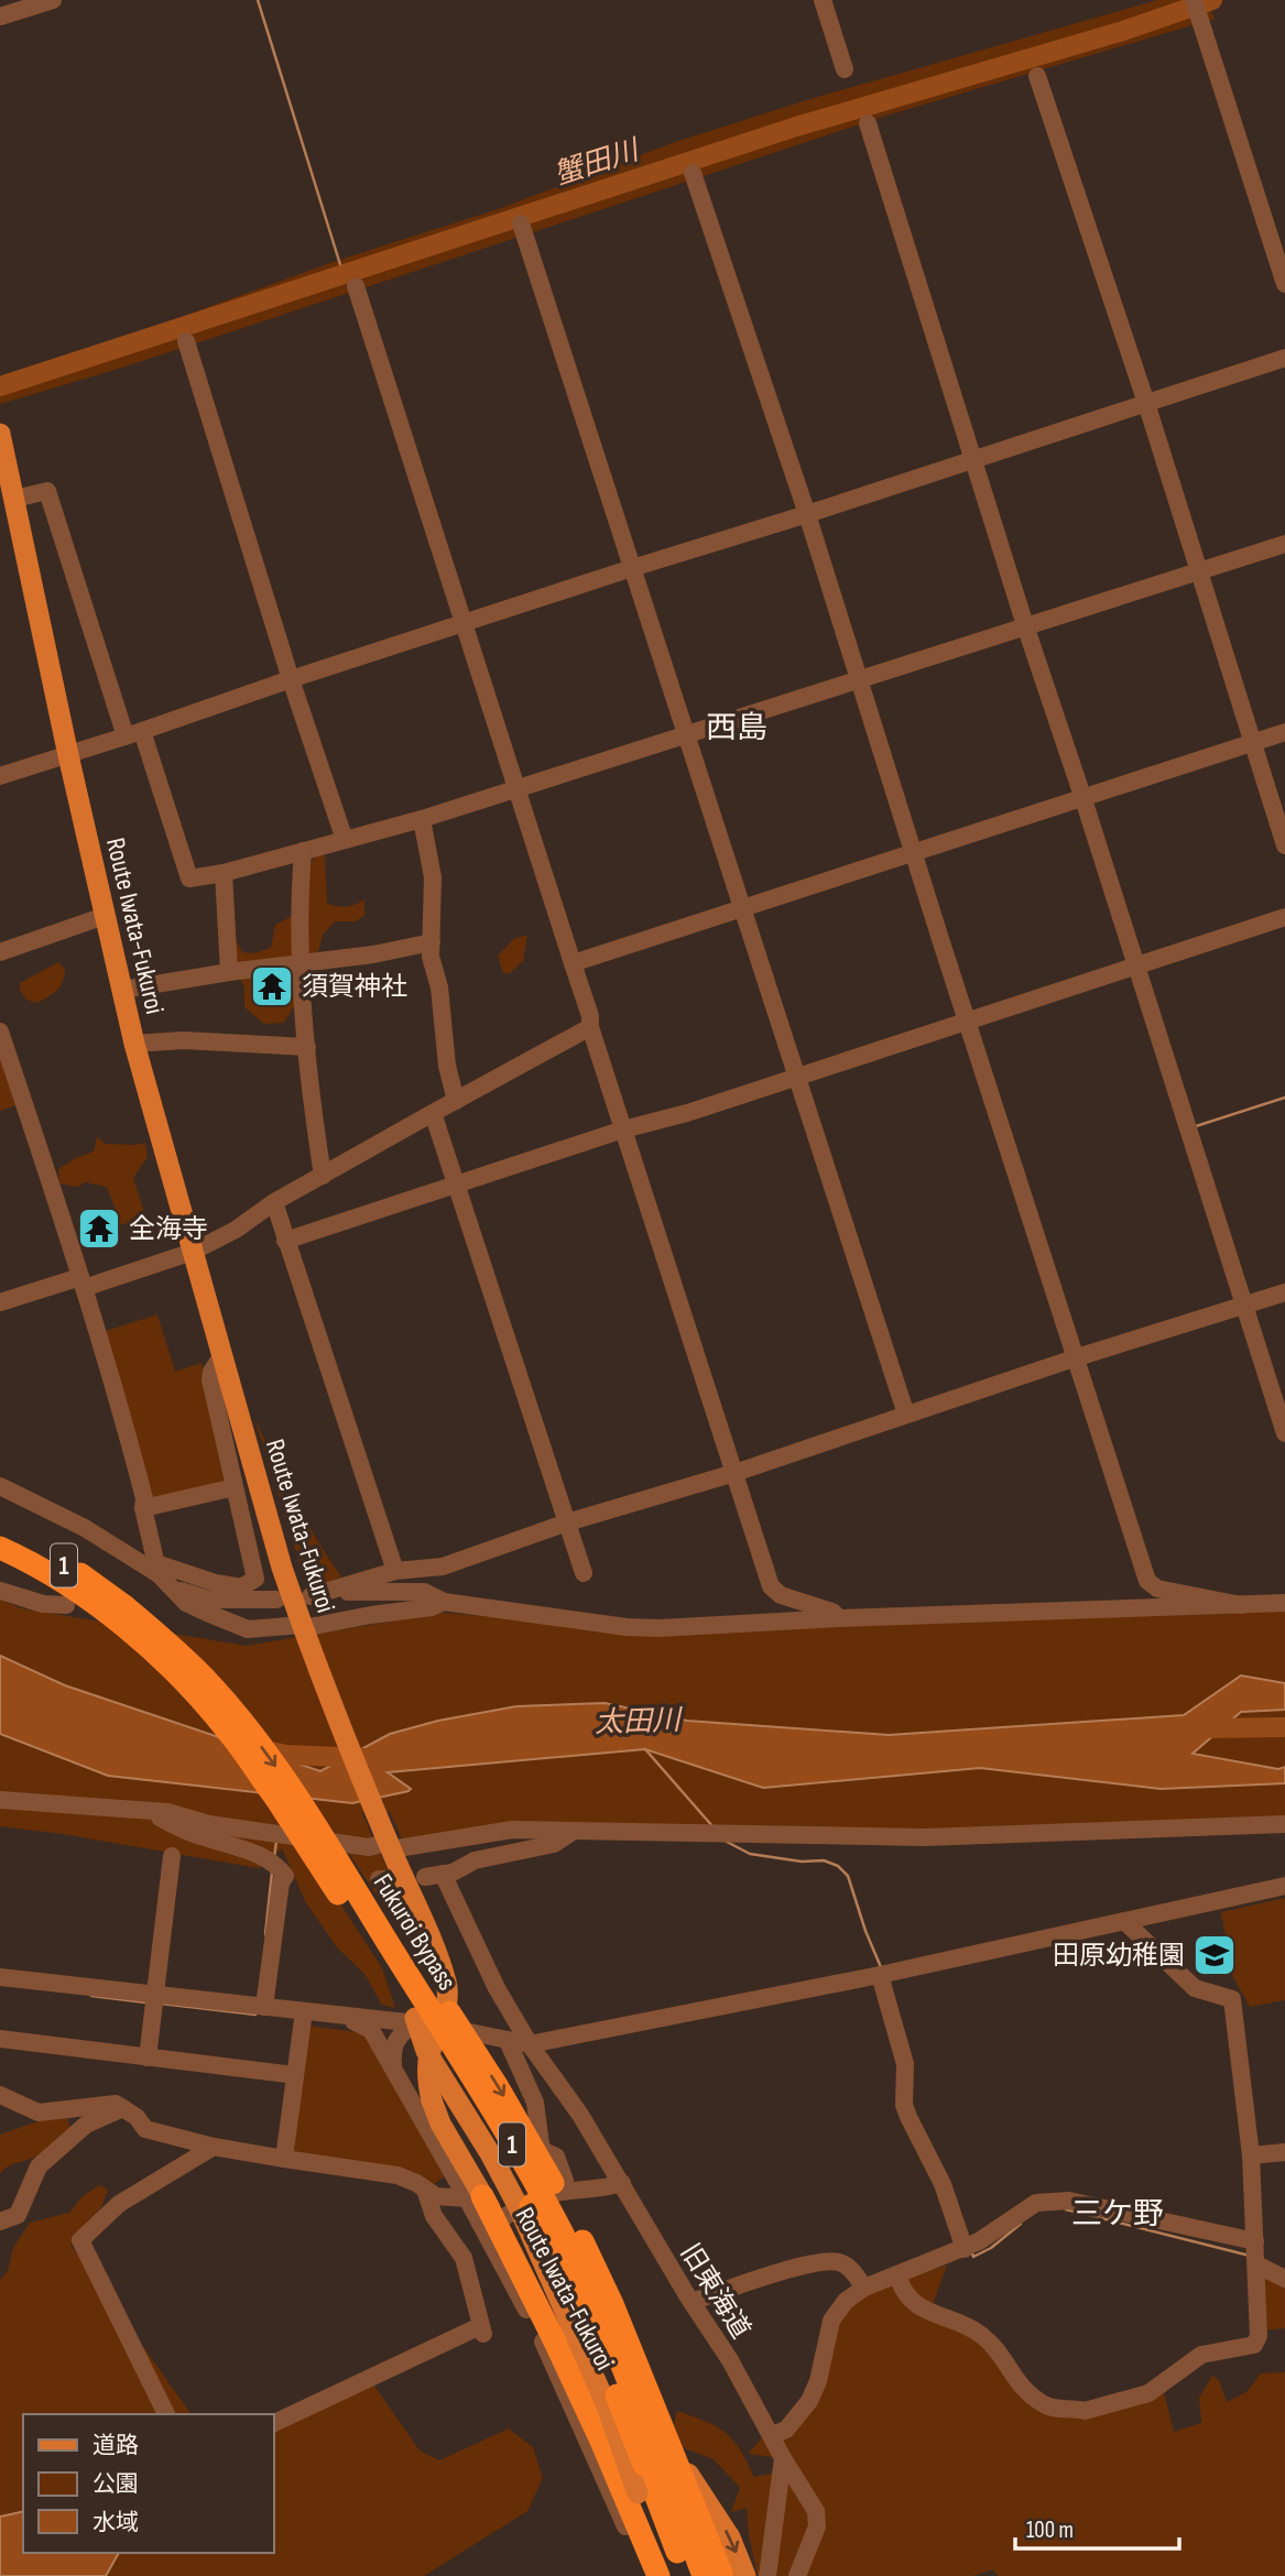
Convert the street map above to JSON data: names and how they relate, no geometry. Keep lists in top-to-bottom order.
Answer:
{
  "streets": {
    "highway": ["1", "Fukuroi Bypass"],
    "main road": ["Route Iwata-Fukuroi"],
    "street": ["旧東海道"]
  },
  "crossings": [
    ["Route Iwata-Fukuroi", "1"],
    ["1", "Fukuroi Bypass"]
  ],
  "districts": ["西島", "三ケ野"],
  "water": ["蟹田川", "太田川"],
  "places": {
    "temple": ["須賀神社", "全海寺"],
    "school or university": ["田原幼稚園"]
  },
  "legend": ["道路", "公園", "水域"],
  "scale_bar": "100 m"
}
